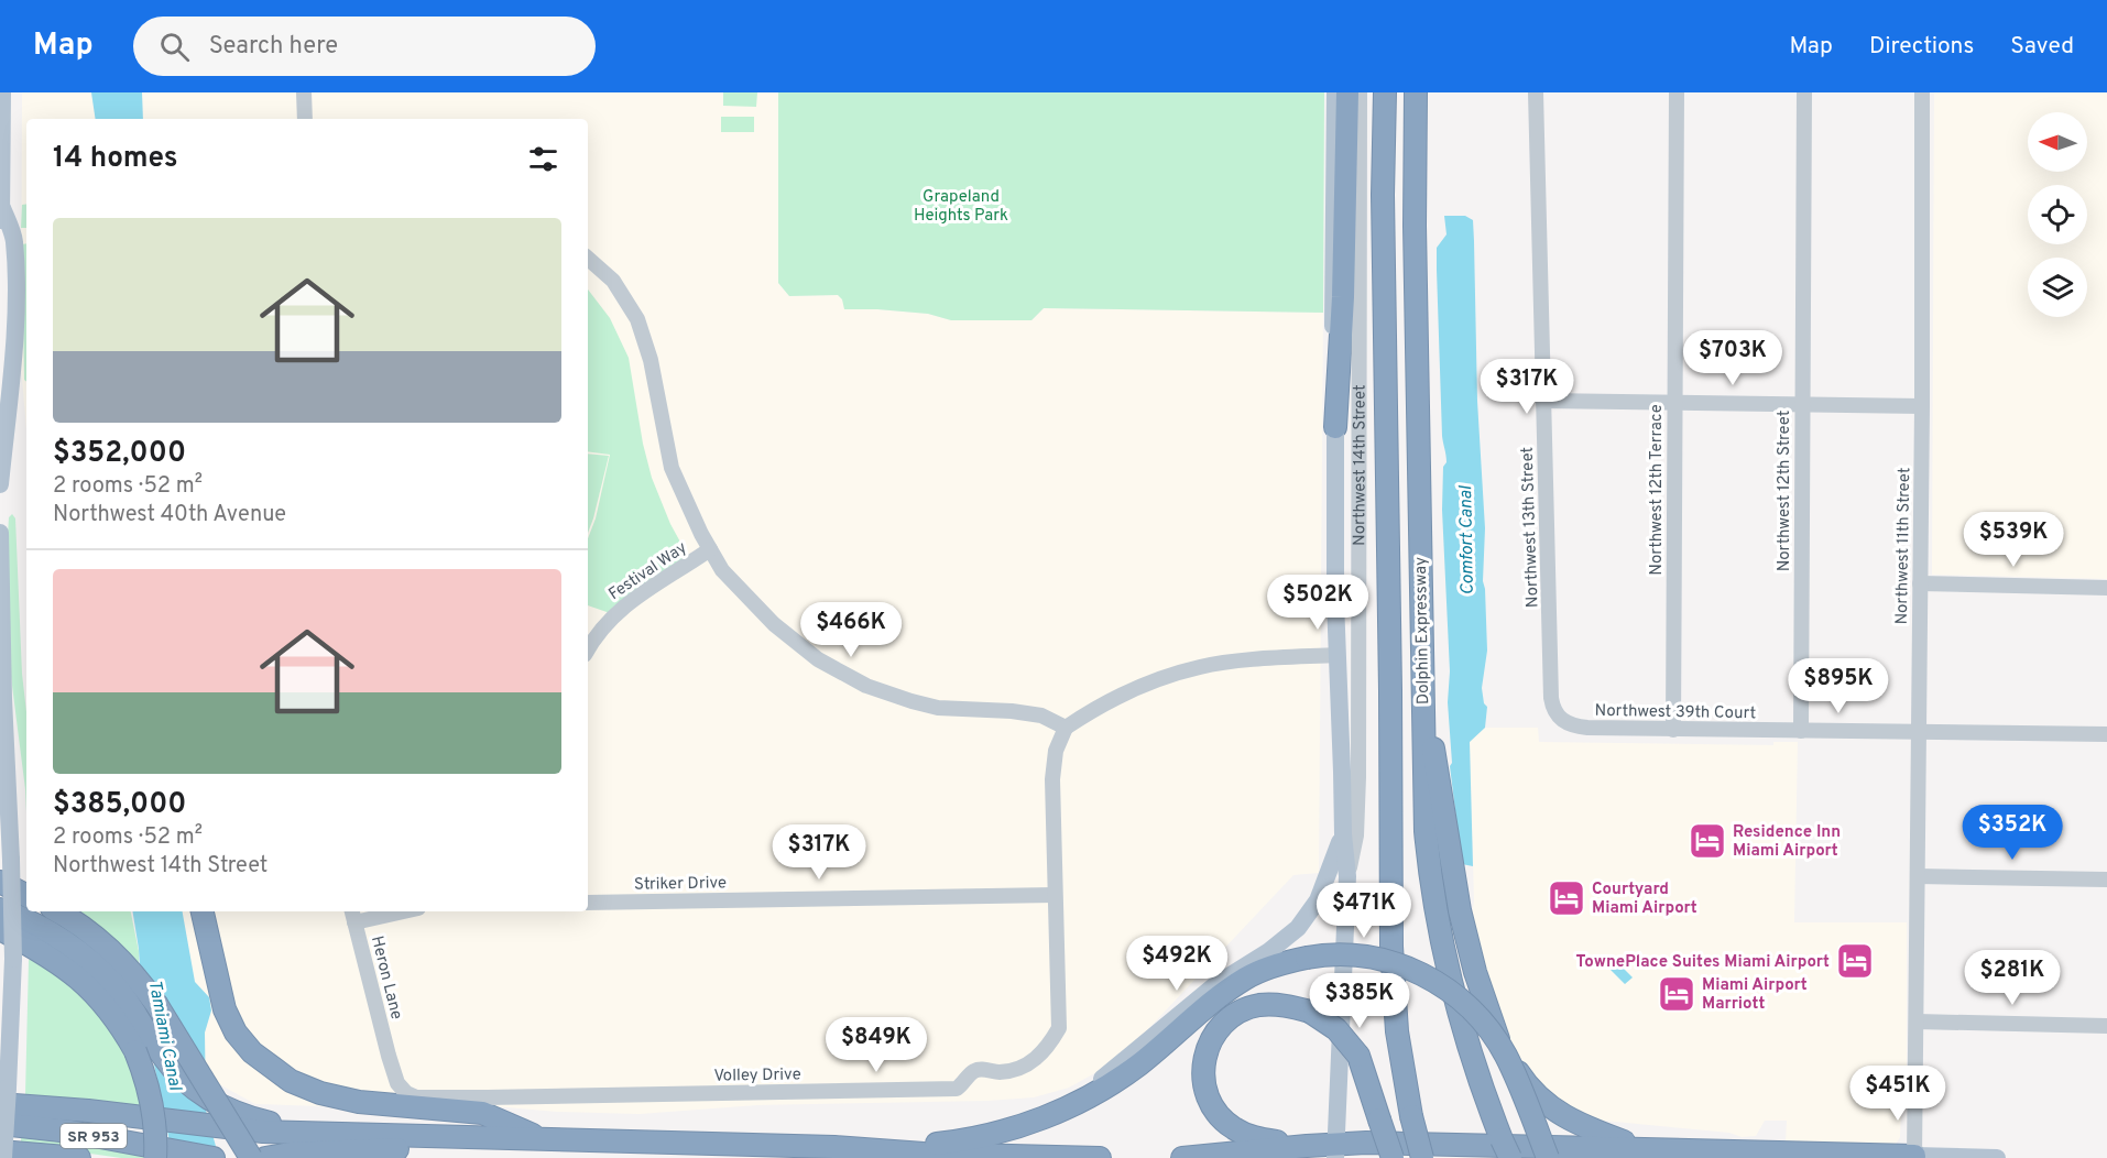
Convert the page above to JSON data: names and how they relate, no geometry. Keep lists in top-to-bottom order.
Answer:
{
  "streets": {
    "highway": ["Dolphin Expressway", "SR 953"],
    "main road": ["Northwest 14th Street"],
    "street": [
      "Northwest 12th Terrace",
      "Northwest 12th Street",
      "Northwest 13th Street",
      "Northwest 11th Street",
      "Festival Way",
      "Northwest 39th Court",
      "Striker Drive",
      "Heron Lane",
      "Volley Drive"
    ]
  },
  "crossings": [
    ["Northwest 12th Terrace", "Northwest 39th Court"],
    ["Northwest 12th Street", "Northwest 39th Court"],
    ["Northwest 13th Street", "Northwest 39th Court"],
    ["Northwest 11th Street", "Northwest 39th Court"],
    ["Striker Drive", "Volley Drive"],
    ["Heron Lane", "Volley Drive"]
  ],
  "water": ["Comfort Canal", "Tamiami Canal"],
  "parks": ["Grapeland Heights Park"],
  "places": {
    "hotel": [
      "Residence Inn Miami Airport",
      "Courtyard Miami Airport",
      "TownePlace Suites Miami Airport",
      "Miami Airport Marriott"
    ]
  },
  "north": "left",
  "page": {
    "header": "Map",
    "search": "Search here",
    "nav": ["Map", "Directions", "Saved"],
    "heading": "14 homes",
    "list": [
      {
        "name": "$352,000",
        "note": "2 rooms · 52 m² · Northwest 40th Avenue"
      },
      {
        "name": "$385,000",
        "note": "2 rooms · 52 m² · Northwest 14th Street"
      }
    ],
    "price": [
      "$703K",
      "$317K",
      "$539K",
      "$502K",
      "$466K",
      "$895K",
      "$352K",
      "$317K",
      "$471K",
      "$492K",
      "$281K",
      "$385K",
      "$849K",
      "$451K"
    ]
  }
}
